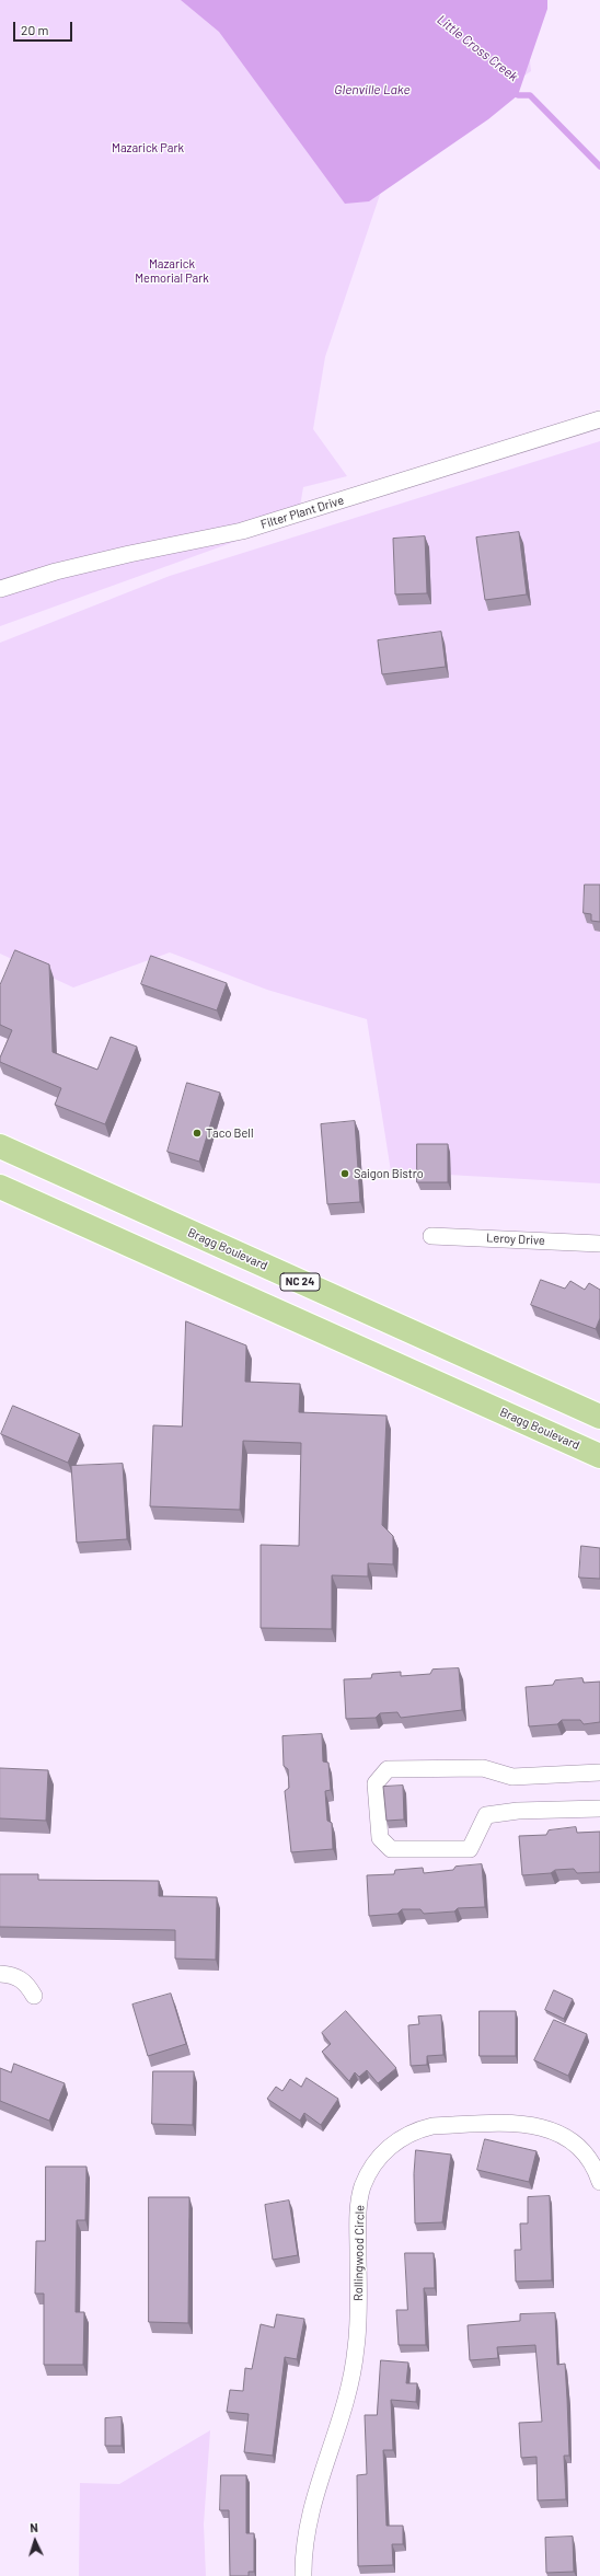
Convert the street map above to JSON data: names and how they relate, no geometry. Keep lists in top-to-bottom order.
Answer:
{
  "streets": {
    "main road": ["Bragg Boulevard", "NC 24"],
    "street": ["Filter Plant Drive", "Leroy Drive", "Rollingwood Circle"]
  },
  "water": ["Little Cross Creek", "Glenville Lake"],
  "parks": ["Mazarick Park", "Mazarick Memorial Park"],
  "places": ["Taco Bell", "Saigon Bistro"],
  "scale_bar": "20 m",
  "north": "top"
}
